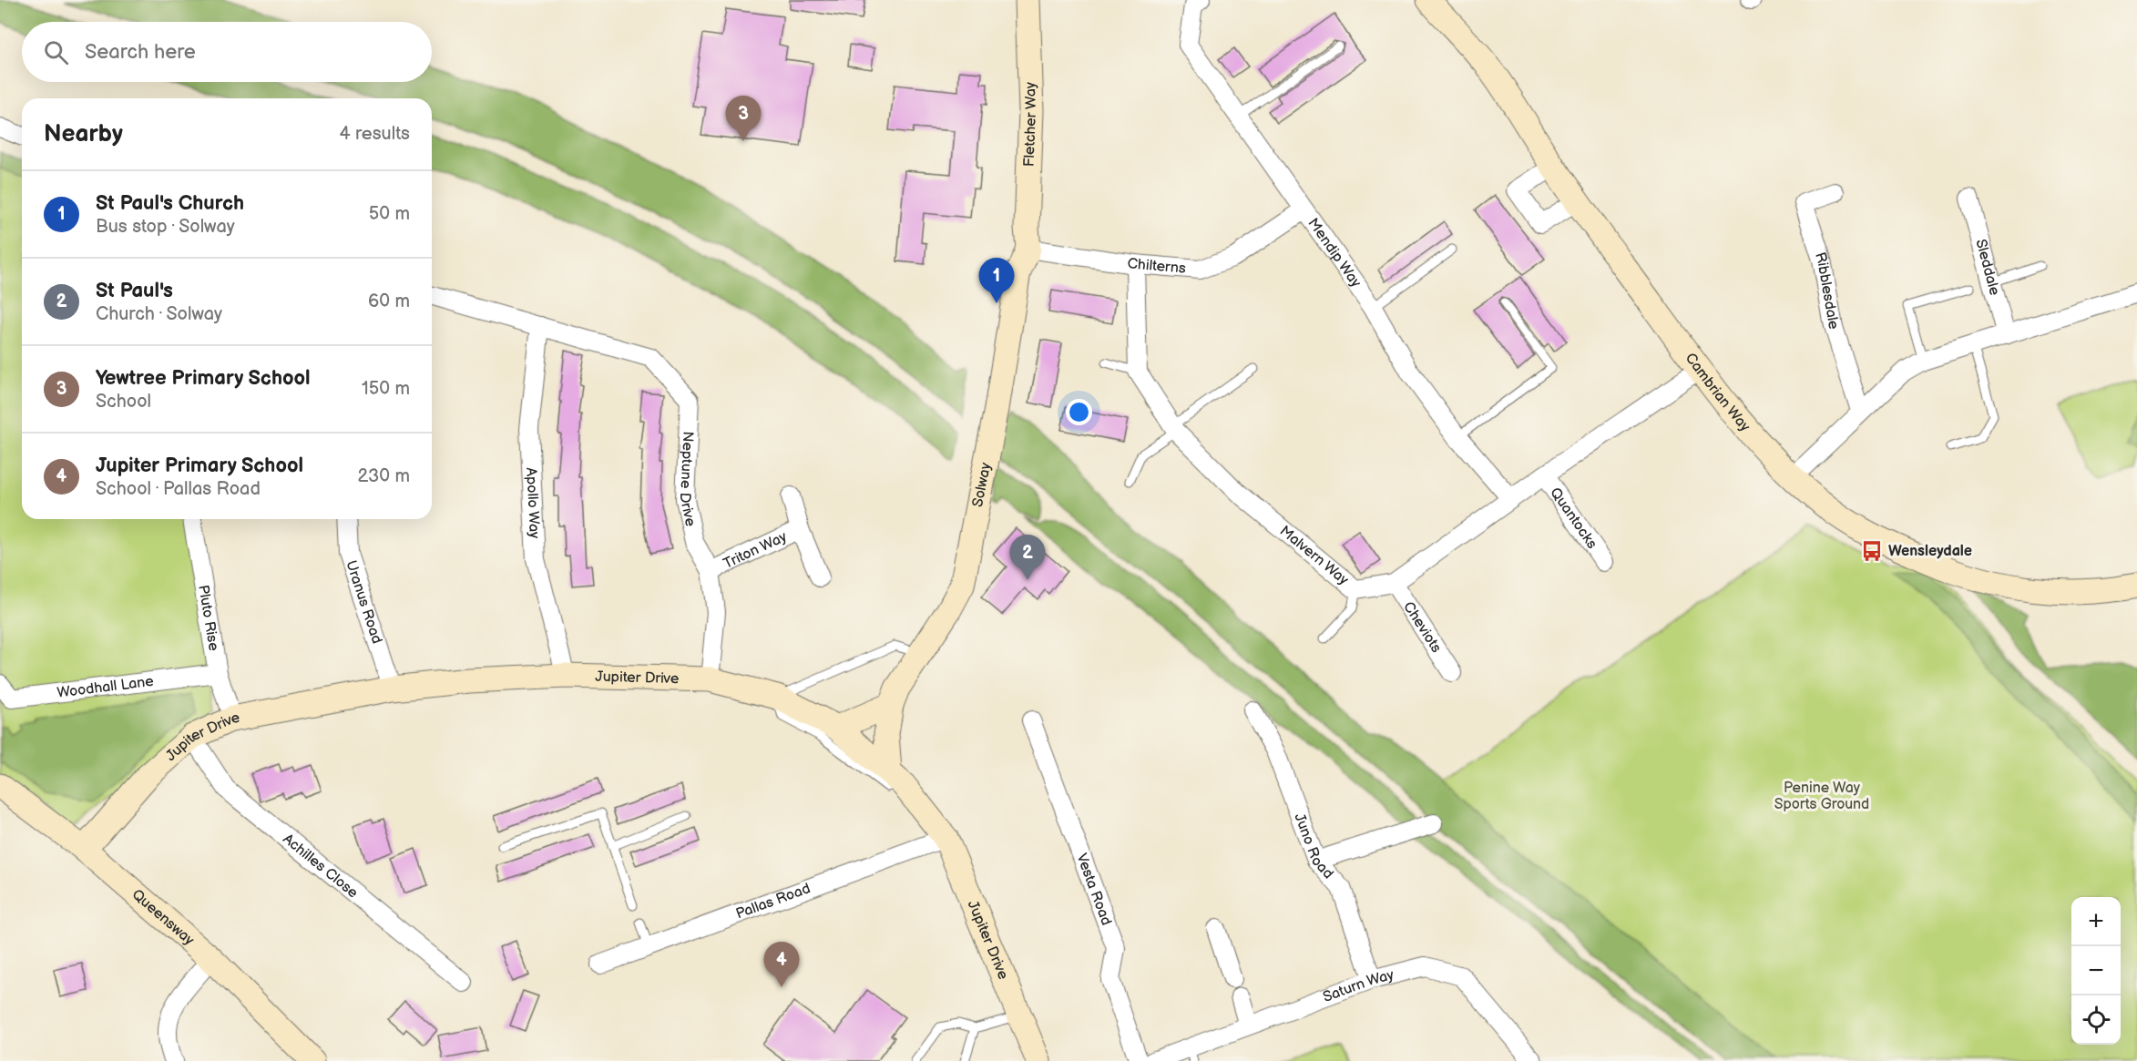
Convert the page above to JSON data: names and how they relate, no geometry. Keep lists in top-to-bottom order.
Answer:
{
  "streets": {
    "street": [
      "Fletcher Way",
      "Mendip Way",
      "Chilterns",
      "Sleddale",
      "Ribblesdale",
      "Cambrian Way",
      "Neptune Drive",
      "Solway",
      "Apollo Way",
      "Quantocks",
      "Triton Way",
      "Malvern Way",
      "Uranus Road",
      "Pluto Rise",
      "Cheviots",
      "Jupiter Drive",
      "Woodhall Lane",
      "Juno Road",
      "Achilles Close",
      "Vesta Road",
      "Pallas Road",
      "Queensway",
      "Saturn Way"
    ]
  },
  "crossings": [
    ["Fletcher Way", "Chilterns"],
    ["Fletcher Way", "Solway"],
    ["Mendip Way", "Chilterns"],
    ["Mendip Way", "Malvern Way"],
    ["Chilterns", "Solway"],
    ["Cambrian Way", "Malvern Way"],
    ["Neptune Drive", "Apollo Way"],
    ["Neptune Drive", "Triton Way"],
    ["Neptune Drive", "Jupiter Drive"],
    ["Solway", "Jupiter Drive"],
    ["Apollo Way", "Jupiter Drive"],
    ["Quantocks", "Malvern Way"],
    ["Malvern Way", "Cheviots"],
    ["Uranus Road", "Jupiter Drive"],
    ["Pluto Rise", "Jupiter Drive"],
    ["Pluto Rise", "Woodhall Lane"],
    ["Jupiter Drive", "Achilles Close"],
    ["Jupiter Drive", "Pallas Road"],
    ["Jupiter Drive", "Queensway"],
    ["Juno Road", "Saturn Way"],
    ["Vesta Road", "Saturn Way"]
  ],
  "parks": ["Penine Way Sports Ground"],
  "places": {
    "bus stop": ["Wensleydale"]
  },
  "page": {
    "search": "Search here",
    "pins": [
      "3",
      "1",
      "2",
      "4"
    ],
    "heading": ["Nearby", "4 results"],
    "list": [
      {
        "mark": "1",
        "name": "St Paul's Church",
        "note": "Bus stop · Solway",
        "value": "50 m"
      },
      {
        "mark": "2",
        "name": "St Paul's",
        "note": "Church · Solway",
        "value": "60 m"
      },
      {
        "mark": "3",
        "name": "Yewtree Primary School",
        "note": "School",
        "value": "150 m"
      },
      {
        "mark": "4",
        "name": "Jupiter Primary School",
        "note": "School · Pallas Road",
        "value": "230 m"
      }
    ],
    "map_buttons": ["+", "−"]
  }
}
